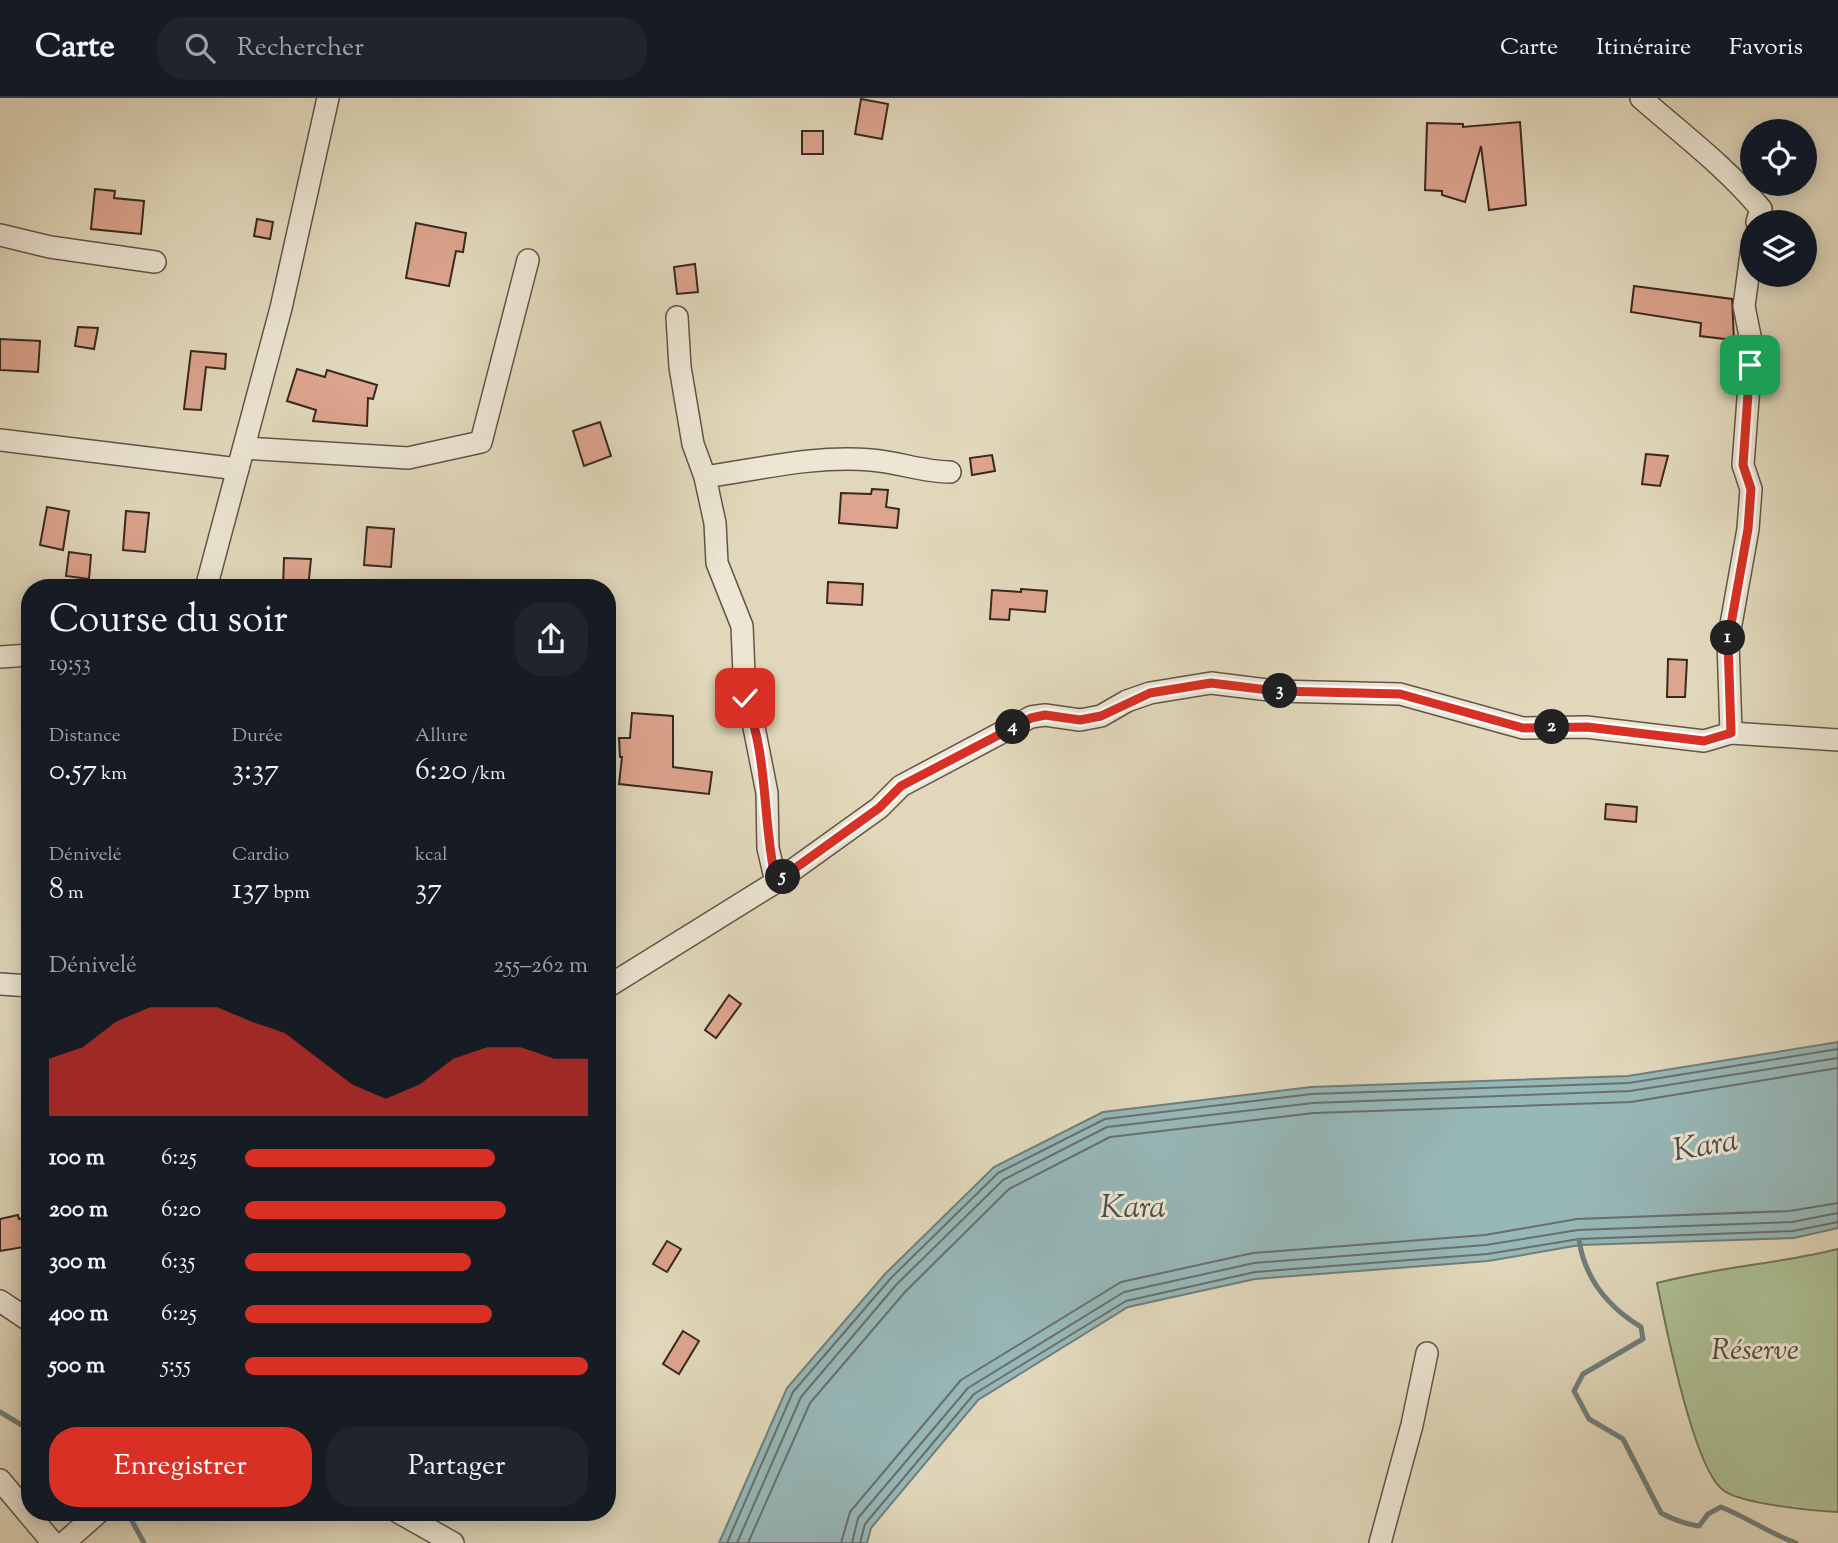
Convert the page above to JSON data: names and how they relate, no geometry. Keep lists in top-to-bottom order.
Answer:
{
  "water": ["Kara"],
  "parks": ["Réserve"],
  "page": {
    "header": "Carte",
    "search": "Rechercher",
    "nav": ["Carte", "Itinéraire", "Favoris"],
    "heading": ["Course du soir", "19:53"],
    "pins": [
      "1",
      "3",
      "2",
      "4",
      "5"
    ],
    "stats": [
      ["Distance", "0.57 km"],
      ["Durée", "3:37"],
      ["Allure", "6:20 /km"],
      ["Dénivelé", "8 m"],
      ["Cardio", "137 bpm"],
      ["kcal", "37"]
    ],
    "chart": ["Dénivelé", "255–262 m"],
    "list": [
      {
        "name": "100 m",
        "note": "6:25"
      },
      {
        "name": "200 m",
        "note": "6:20"
      },
      {
        "name": "300 m",
        "note": "6:35"
      },
      {
        "name": "400 m",
        "note": "6:25"
      },
      {
        "name": "500 m",
        "note": "5:55"
      }
    ],
    "buttons": ["Enregistrer", "Partager"]
  }
}
